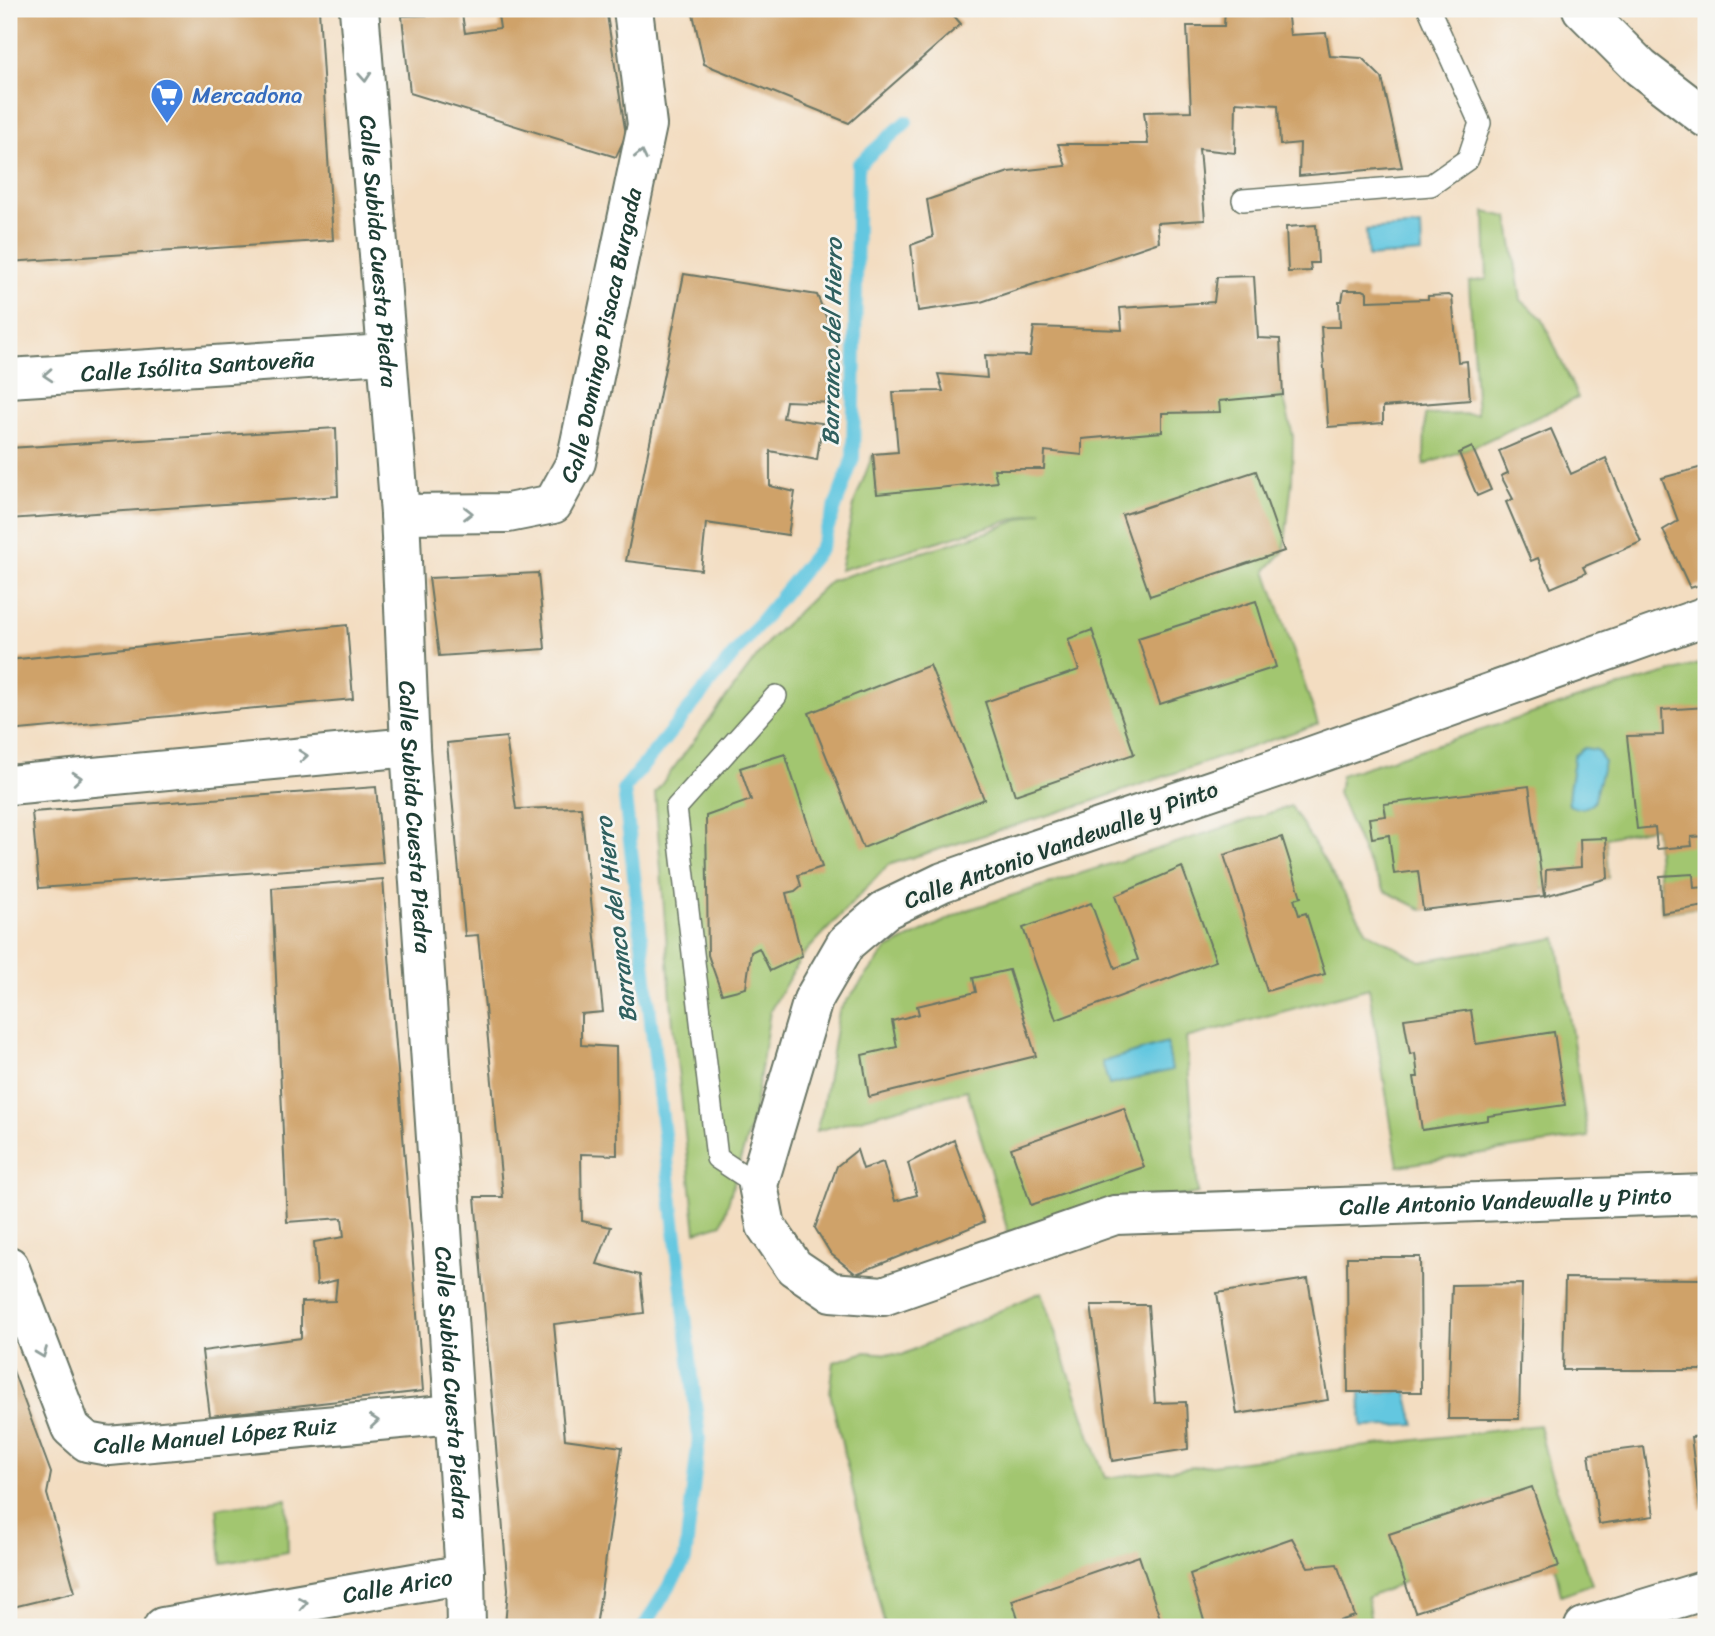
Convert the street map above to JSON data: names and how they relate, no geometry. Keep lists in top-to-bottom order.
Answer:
{
  "streets": {
    "street": [
      "Calle Subida Cuesta Piedra",
      "Calle Domingo Pisaca Burgada",
      "Calle Isólita Santoveña",
      "Calle Antonio Vandewalle y Pinto",
      "Calle Manuel López Ruiz",
      "Calle Arico"
    ]
  },
  "crossings": [
    ["Calle Subida Cuesta Piedra", "Calle Domingo Pisaca Burgada"],
    ["Calle Subida Cuesta Piedra", "Calle Isólita Santoveña"],
    ["Calle Subida Cuesta Piedra", "Calle Manuel López Ruiz"],
    ["Calle Subida Cuesta Piedra", "Calle Arico"]
  ],
  "one_way": [
    "Calle Domingo Pisaca Burgada",
    "Calle Isólita Santoveña",
    "Calle Manuel López Ruiz",
    "Calle Arico"
  ],
  "water": ["Barranco del Hierro"],
  "places": {
    "supermarket": ["Mercadona"]
  }
}
